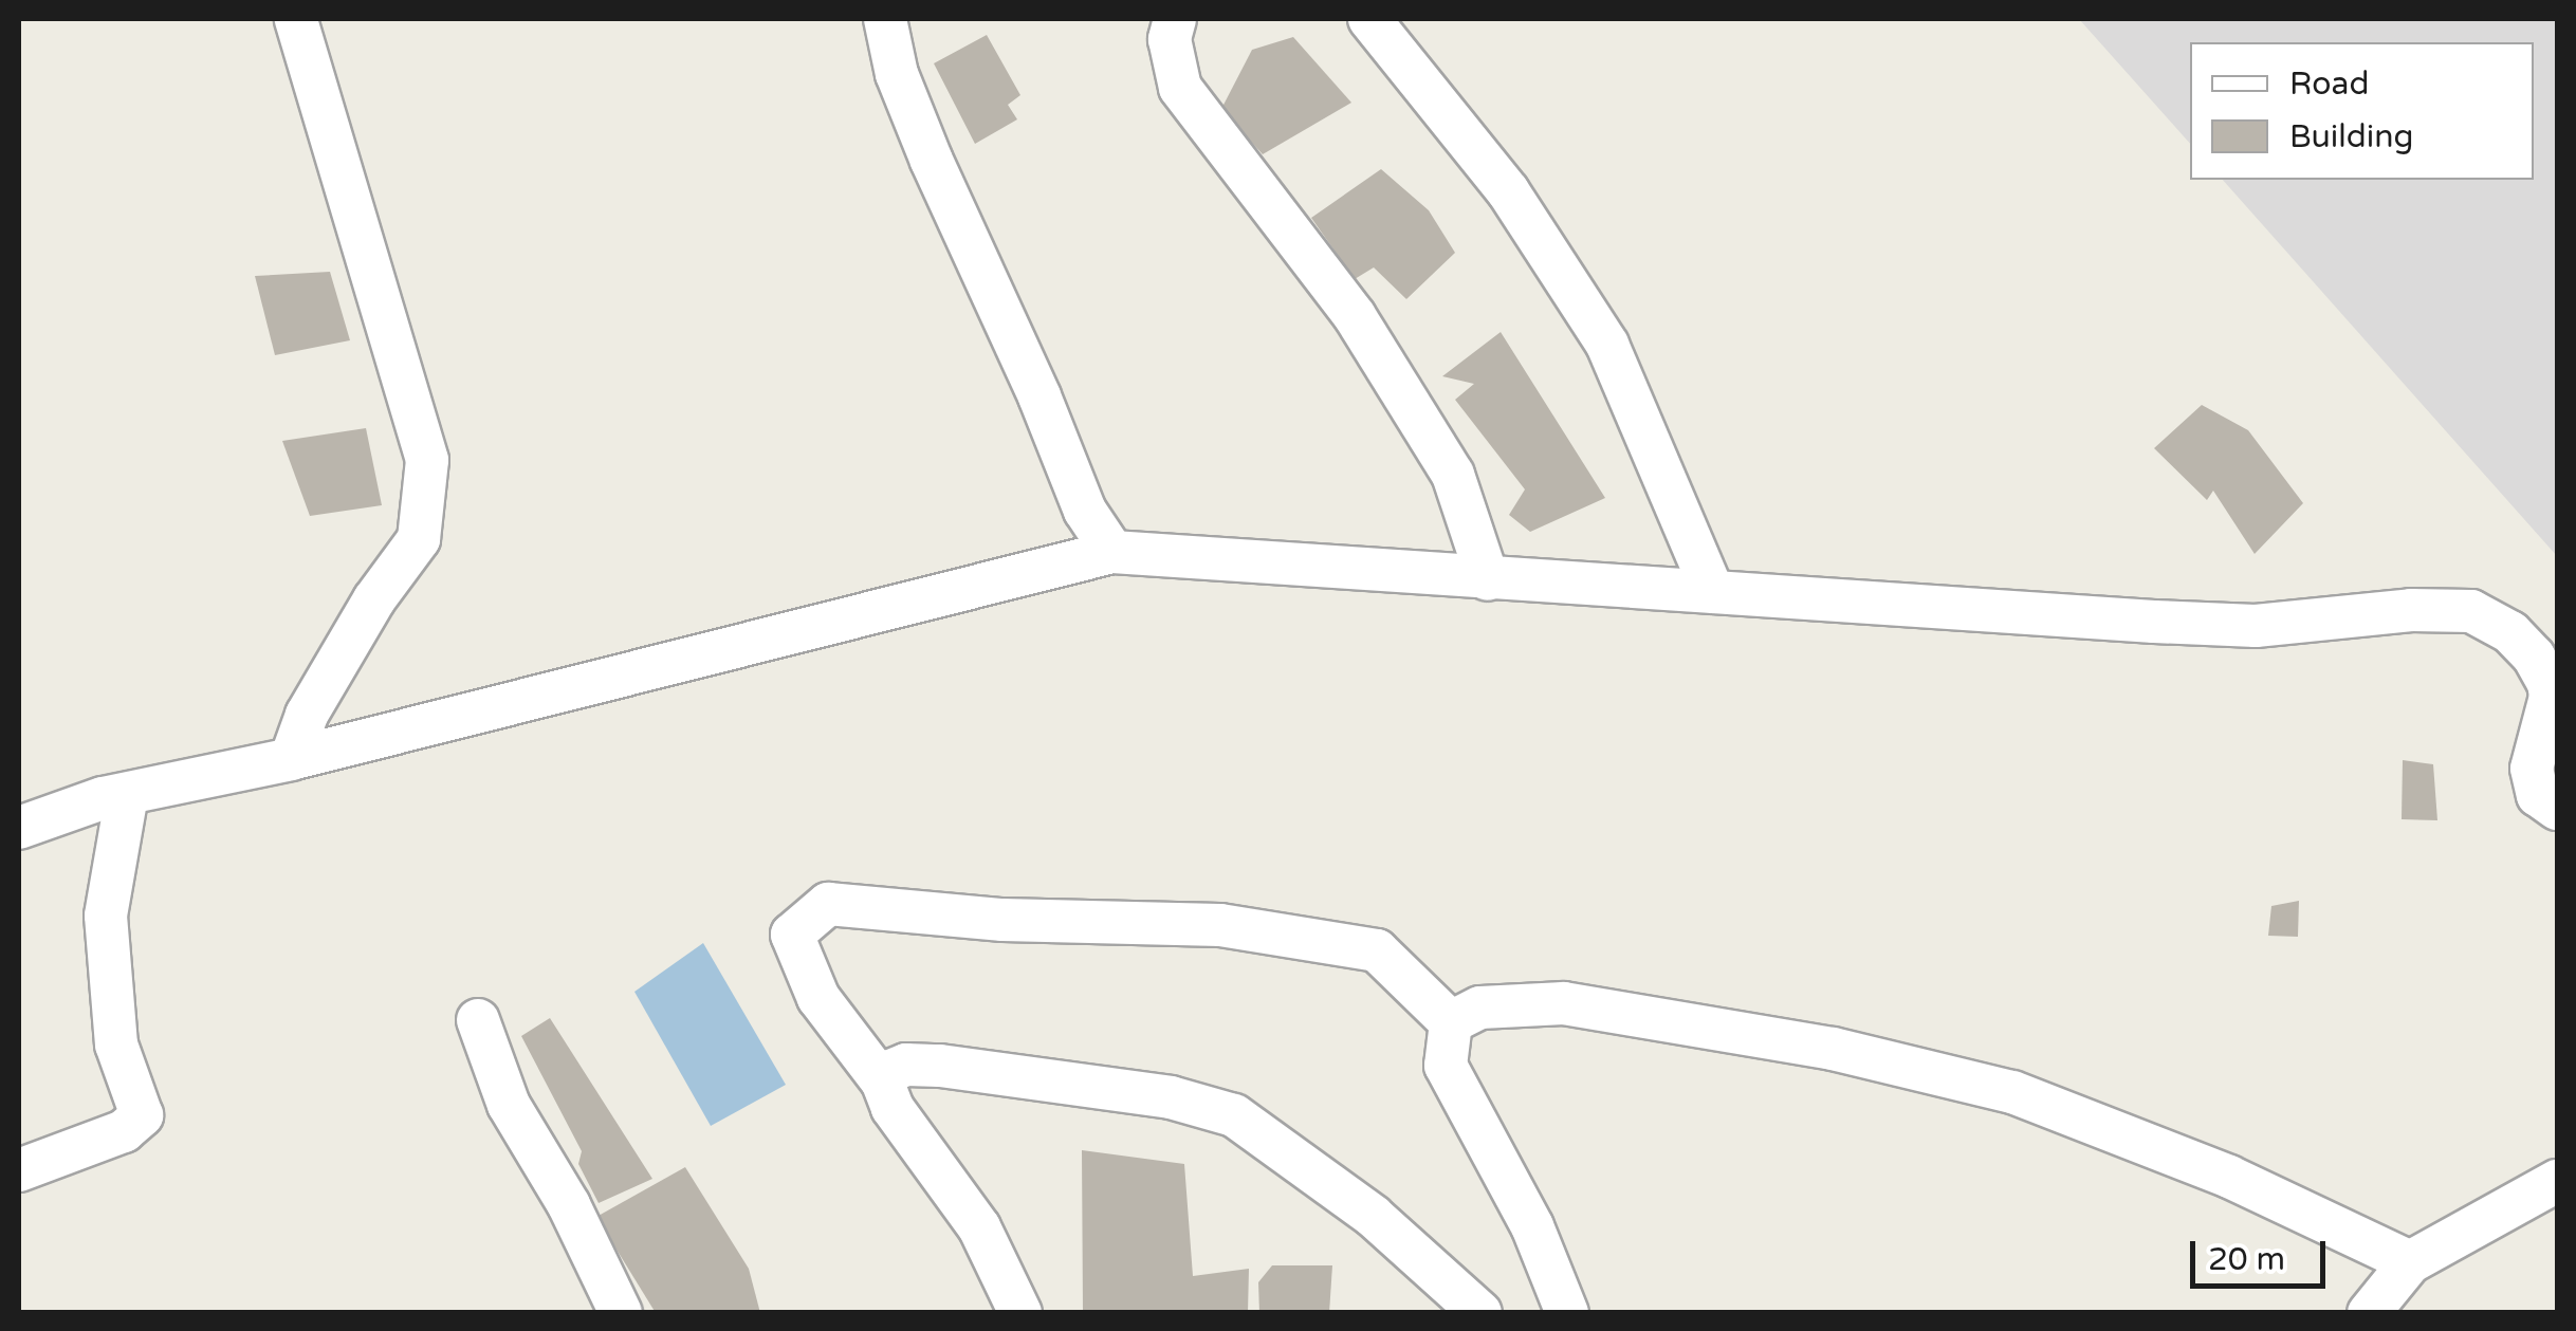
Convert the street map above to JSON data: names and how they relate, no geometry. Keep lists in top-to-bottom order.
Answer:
{
  "legend": ["Road", "Building"],
  "scale_bar": "20 m"
}
